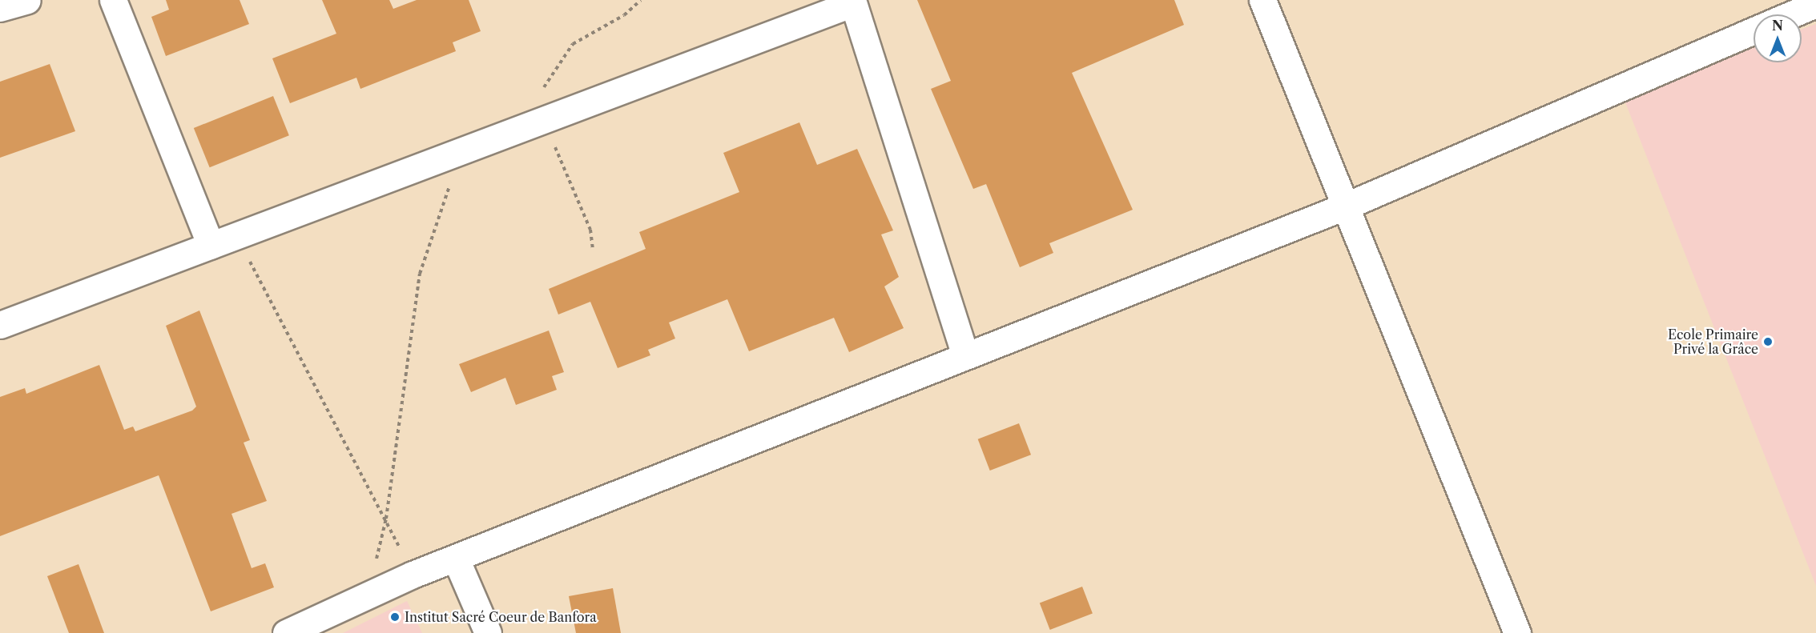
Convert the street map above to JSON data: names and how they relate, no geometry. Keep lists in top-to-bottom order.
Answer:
{
  "places": ["Ecole Primaire Privé la Grâce", "Institut Sacré Coeur de Banfora"],
  "north": "top"
}
